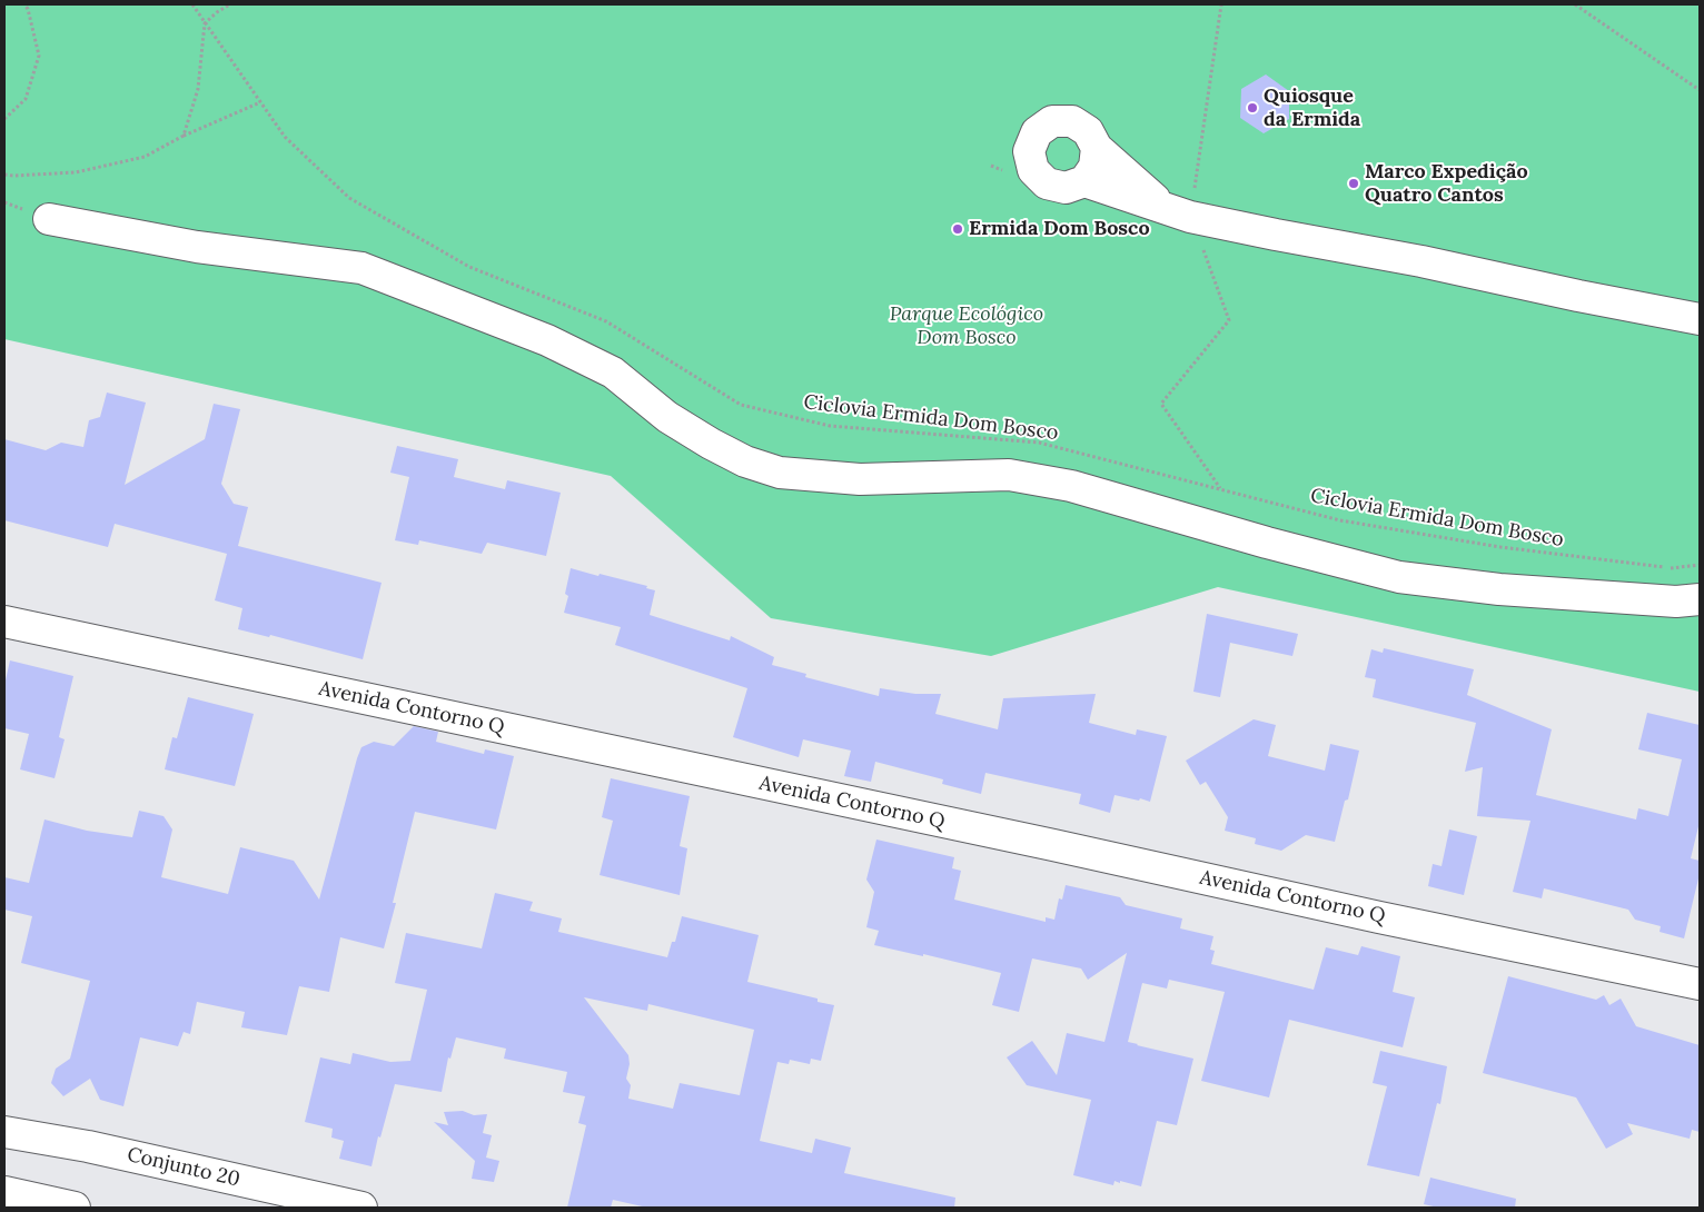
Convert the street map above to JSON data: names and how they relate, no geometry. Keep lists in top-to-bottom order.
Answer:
{
  "streets": {
    "street": ["Avenida Contorno Q", "Conjunto 20"],
    "path": ["Ciclovia Ermida Dom Bosco"]
  },
  "parks": ["Parque Ecológico Dom Bosco"],
  "places": ["Quiosque da Ermida", "Marco Expedição Quatro Cantos", "Ermida Dom Bosco"]
}
